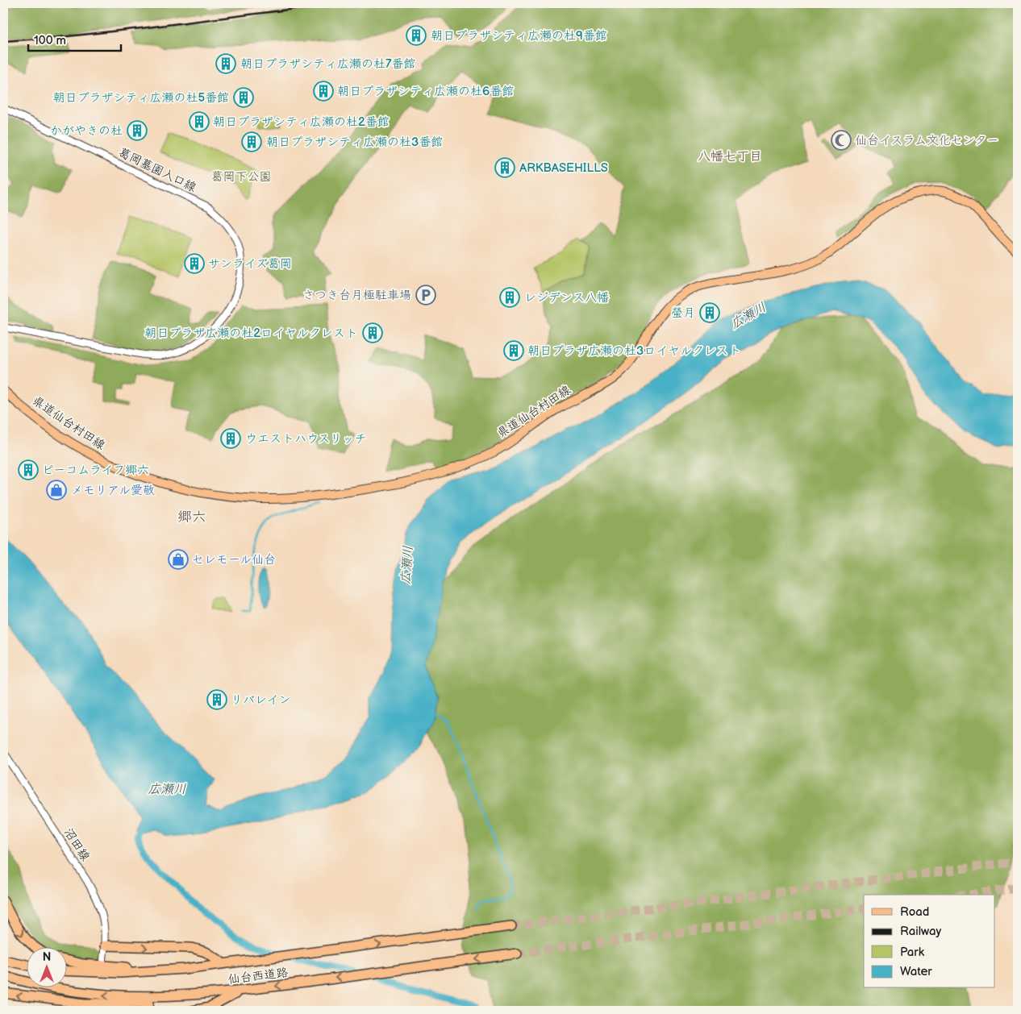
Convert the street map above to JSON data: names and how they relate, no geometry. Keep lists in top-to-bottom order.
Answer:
{
  "streets": {
    "highway": ["仙台西道路"],
    "main road": ["県道仙台村田線"],
    "street": ["葛岡墓園入口線", "沼田線"]
  },
  "districts": ["八幡七丁目", "郷六"],
  "water": ["広瀬川"],
  "parks": ["葛岡下公園"],
  "places": {
    "building": [
      "朝日プラザシティ広瀬の杜9番館",
      "朝日プラザシティ広瀬の杜7番館",
      "朝日プラザシティ広瀬の杜6番館",
      "朝日プラザシティ広瀬の杜5番館",
      "朝日プラザシティ広瀬の杜2番館",
      "かがやきの杜",
      "朝日プラザシティ広瀬の杜3番館",
      "ARKBASEHILLS",
      "サンライズ葛岡",
      "レジデンス八幡",
      "螢月",
      "朝日プラザ広瀬の杜2ロイヤルクレスト",
      "朝日プラザ広瀬の杜3ロイヤルクレスト",
      "ウエストハウスリッチ",
      "ピーコムライフ郷六",
      "リバレイン"
    ],
    "mosque": ["仙台イスラム文化センター"],
    "parking": ["さつき台月極駐車場"],
    "shop": ["メモリアル愛敬", "セレモール仙台"]
  },
  "legend": [
    "Road",
    "Railway",
    "Park",
    "Water"
  ],
  "scale_bar": "100 m",
  "north": "top"
}
